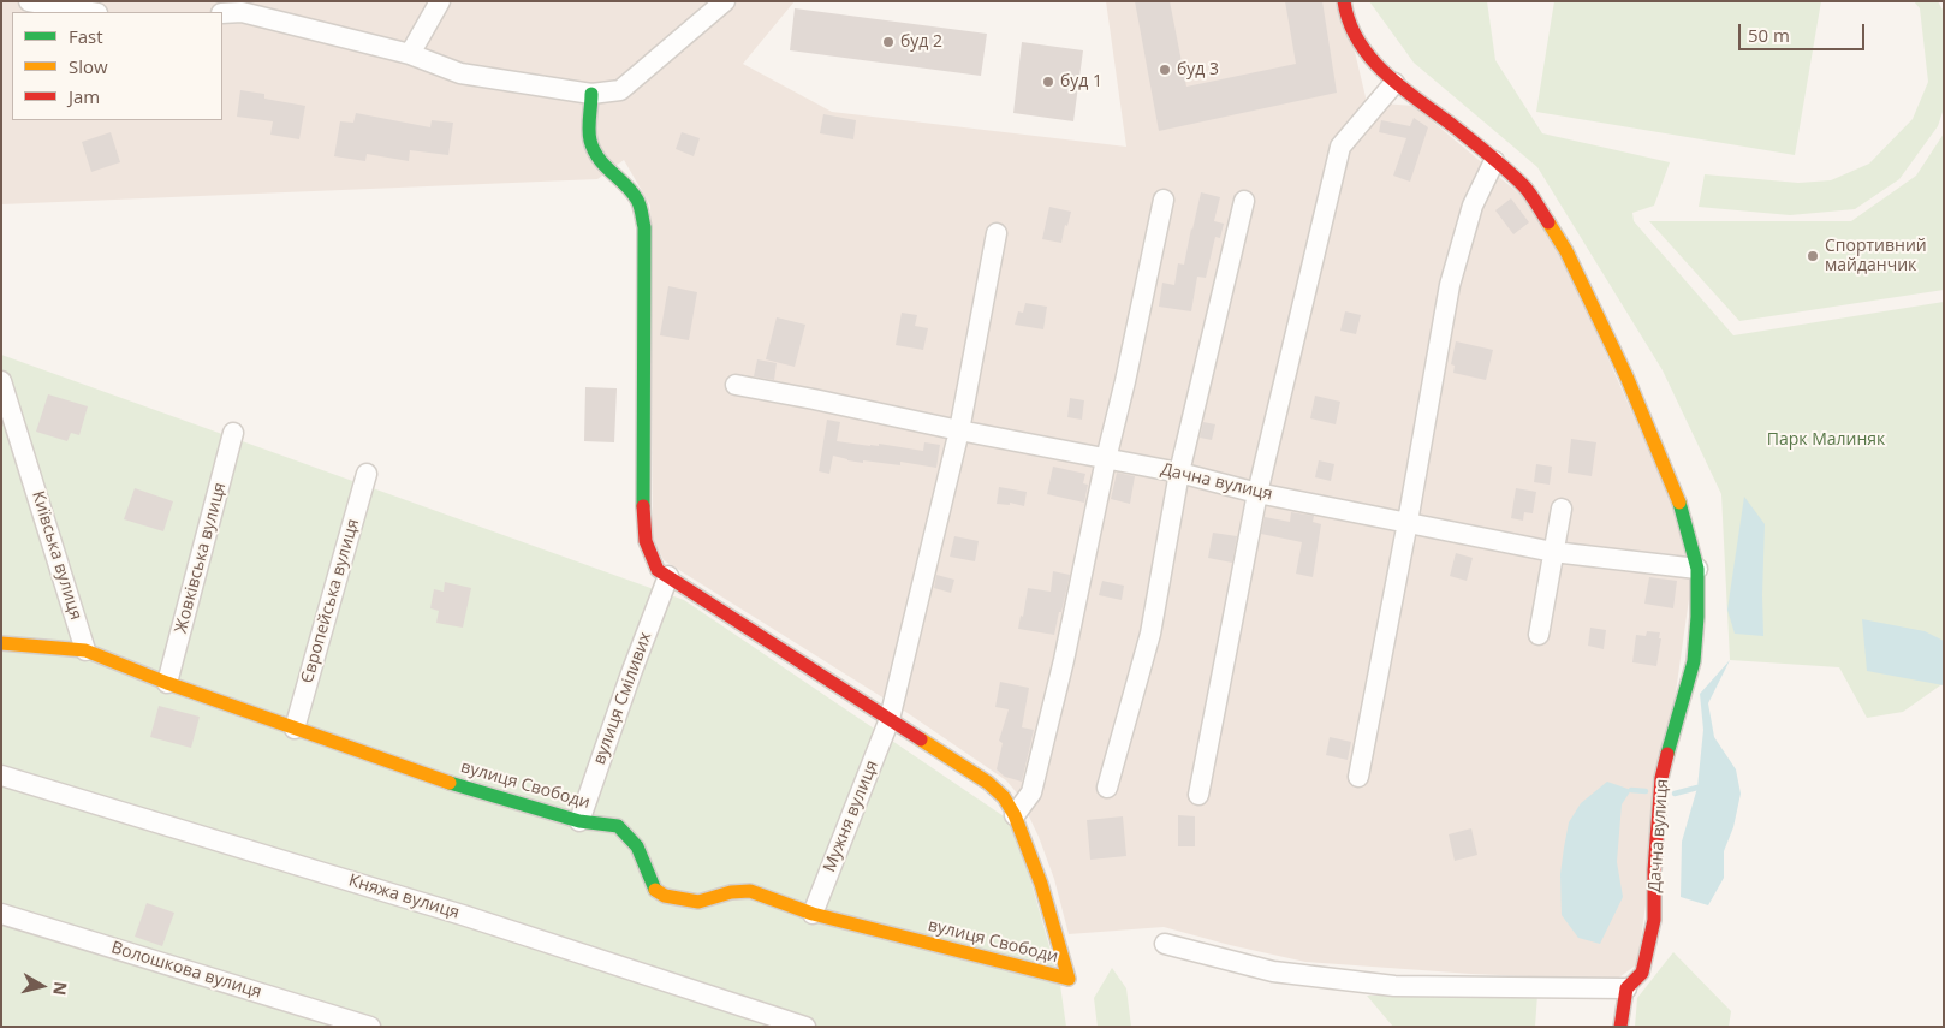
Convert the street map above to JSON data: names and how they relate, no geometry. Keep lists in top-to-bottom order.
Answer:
{
  "streets": {
    "street": [
      "Дачна вулиця",
      "Київська вулиця",
      "Жовківська вулиця",
      "Європейська вулиця",
      "вулиця Сміливих",
      "вулиця Свободи",
      "Мужня вулиця",
      "Княжа вулиця",
      "Волошкова вулиця"
    ]
  },
  "crossings": [
    ["Дачна вулиця", "Мужня вулиця"],
    ["Київська вулиця", "вулиця Свободи"],
    ["Жовківська вулиця", "вулиця Свободи"],
    ["Європейська вулиця", "вулиця Свободи"],
    ["вулиця Сміливих", "вулиця Свободи"],
    ["вулиця Свободи", "Мужня вулиця"]
  ],
  "parks": ["Парк Малиняк"],
  "places": [
    "буд 2",
    "буд 3",
    "буд 1",
    "Спортивний майданчик"
  ],
  "legend": ["Fast", "Slow", "Jam"],
  "scale_bar": "50 m",
  "north": "right"
}
